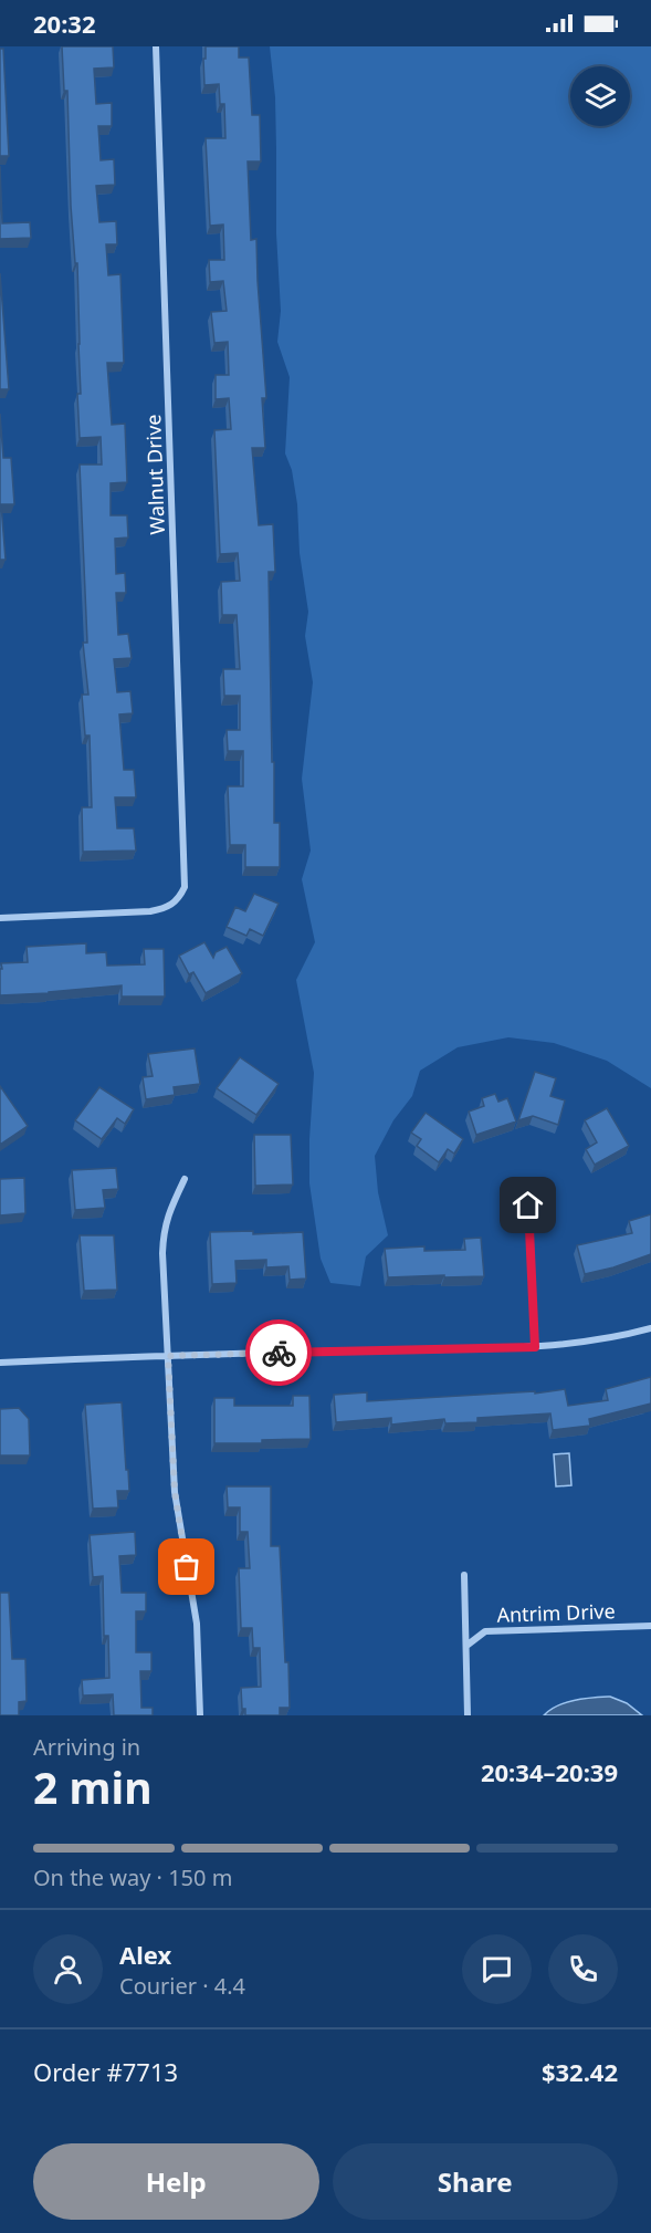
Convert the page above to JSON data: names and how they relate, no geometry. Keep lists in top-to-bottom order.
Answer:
{
  "streets": {
    "street": ["Walnut Drive", "Antrim Drive"]
  },
  "page": {
    "status": "20:32",
    "heading": ["2 min", "Arriving in", "20:34–20:39"],
    "panel": [
      "Alex",
      "Courier · 4.4",
      "Order #7713",
      "$32.42"
    ],
    "bar": "On the way · 150 m",
    "buttons": ["Help", "Share"]
  }
}
